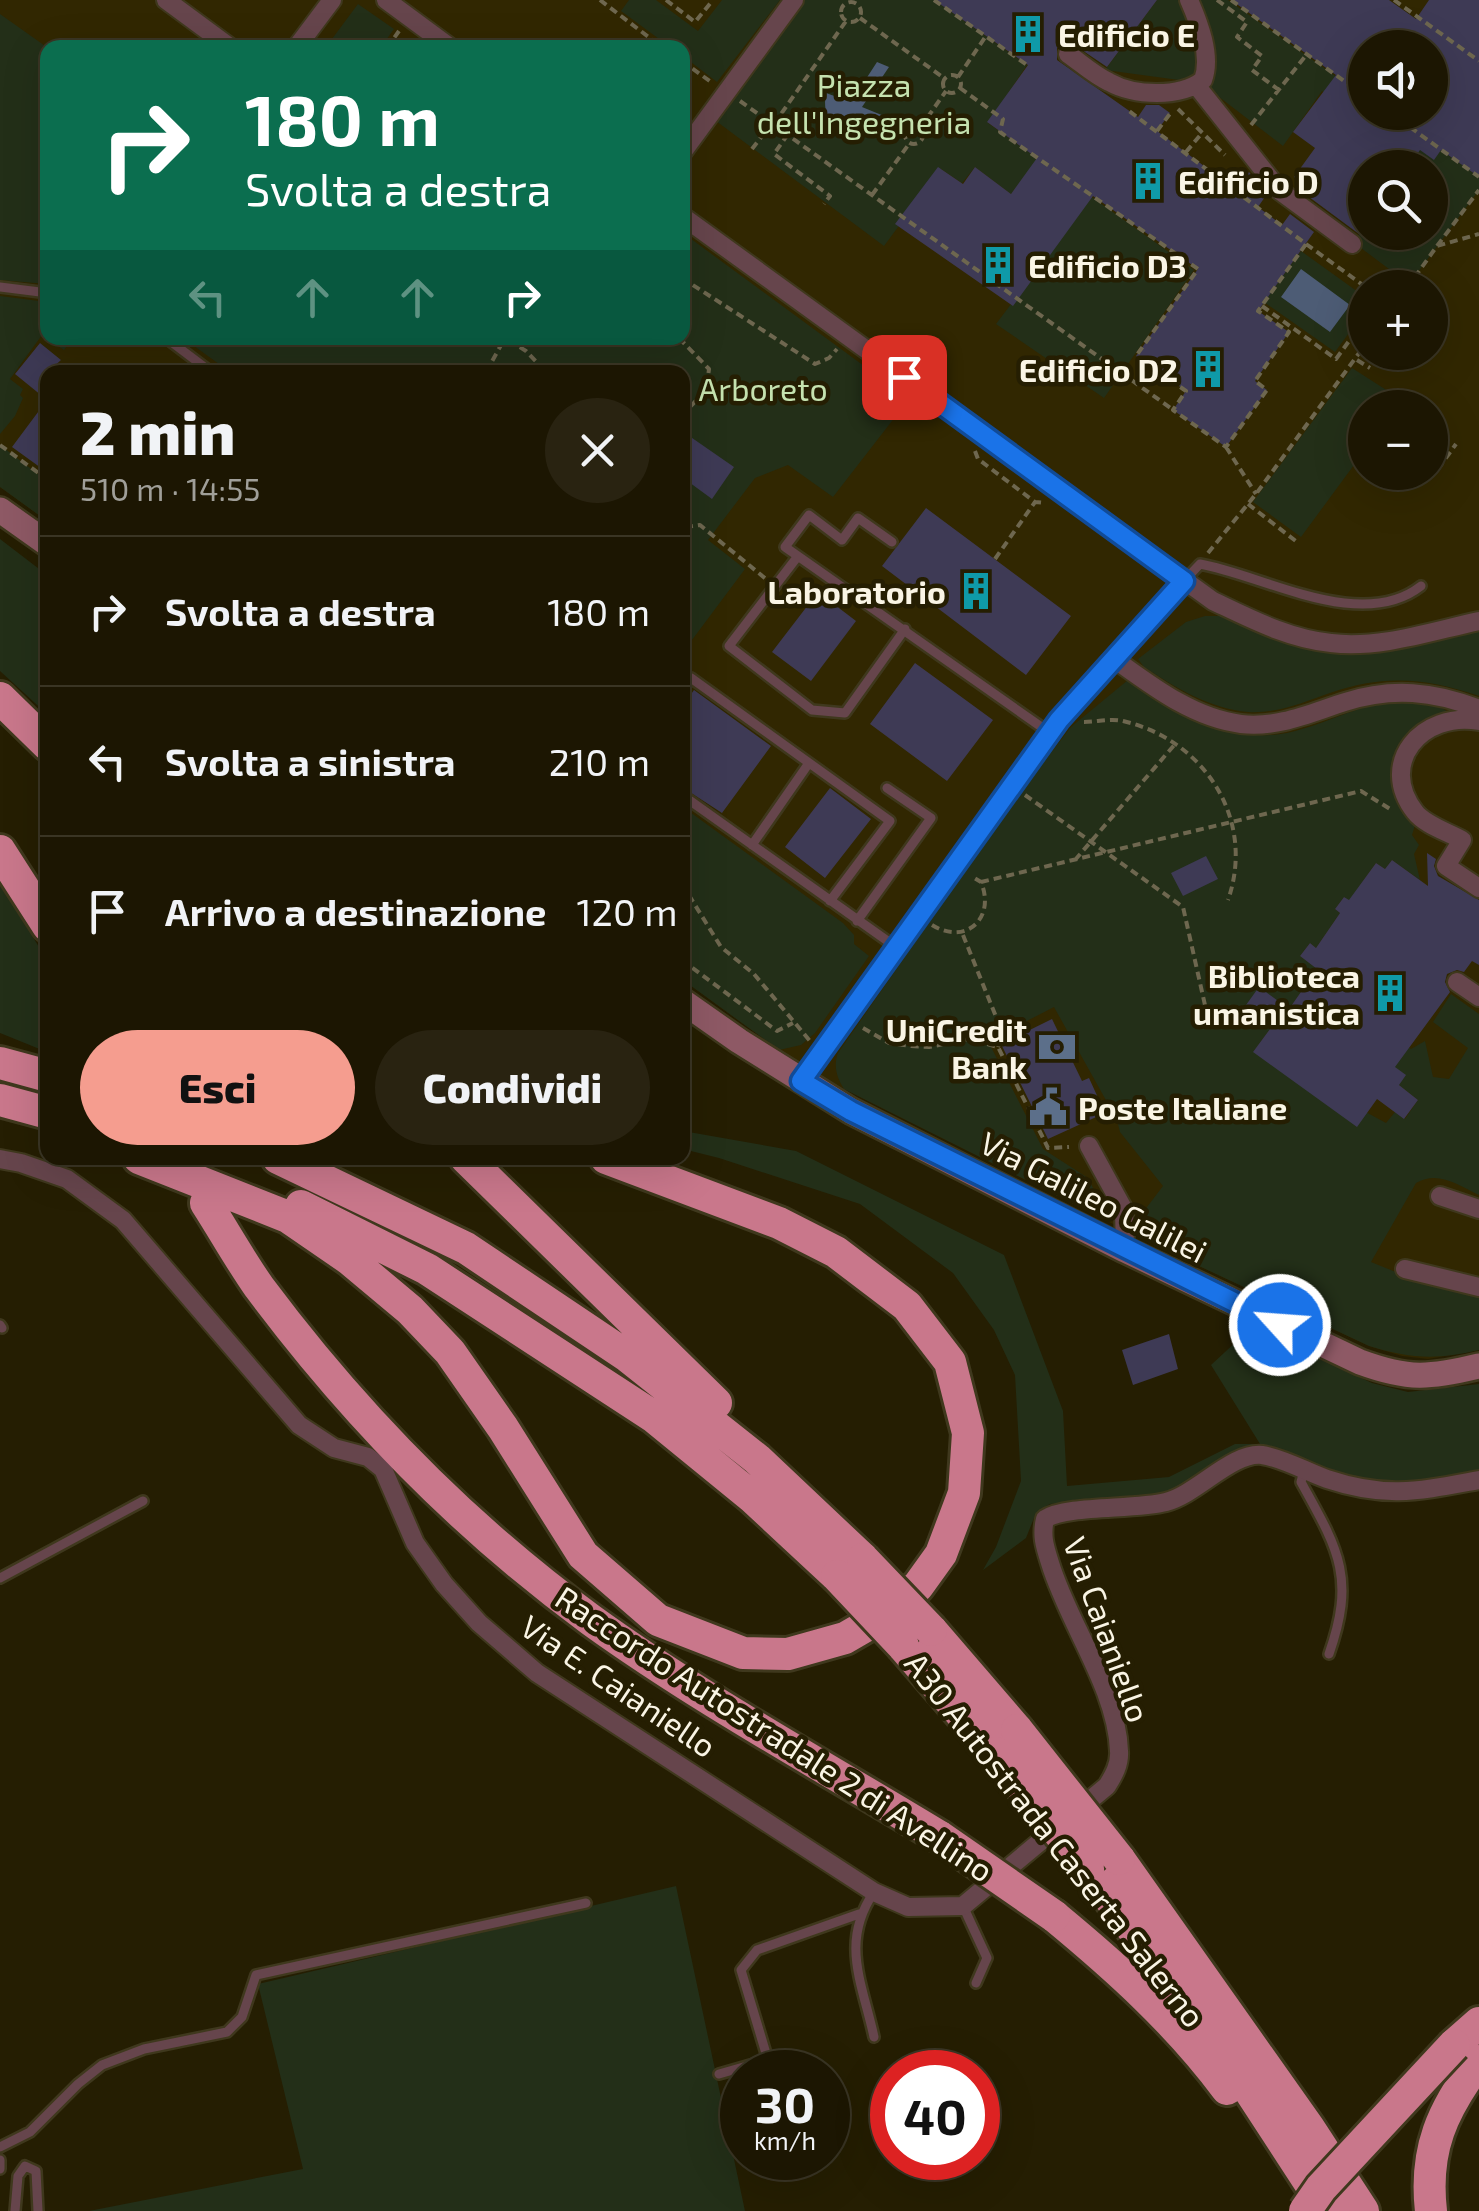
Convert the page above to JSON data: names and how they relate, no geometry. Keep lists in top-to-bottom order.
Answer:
{
  "streets": {
    "highway": ["Raccordo Autostradale 2 di Avellino", "A30 Autostrada Caserta Salerno"],
    "street": ["Via Galileo Galilei", "Via Caianiello", "Via E. Caianiello"]
  },
  "crossings": [
    ["Via Caianiello", "Via E. Caianiello"]
  ],
  "parks": ["Piazza dell'Ingegneria", "Arboreto"],
  "places": {
    "building": [
      "Edificio E",
      "Edificio D",
      "Edificio D3",
      "Edificio D2",
      "Laboratorio",
      "Biblioteca umanistica"
    ],
    "bank": ["UniCredit Bank"],
    "public building": ["Poste Italiane"]
  },
  "page": {
    "map_buttons": ["+", "−"],
    "turn": ["180 m", "Svolta a destra"],
    "heading": ["2 min", "510 m · 14:55"],
    "list": [
      {
        "name": "Svolta a destra",
        "value": "180 m"
      },
      {
        "name": "Svolta a sinistra",
        "value": "210 m"
      },
      {
        "name": "Arrivo a destinazione",
        "value": "120 m"
      }
    ],
    "buttons": ["Esci", "Condividi"],
    "speed": "30 km/h",
    "limit": "40"
  }
}
